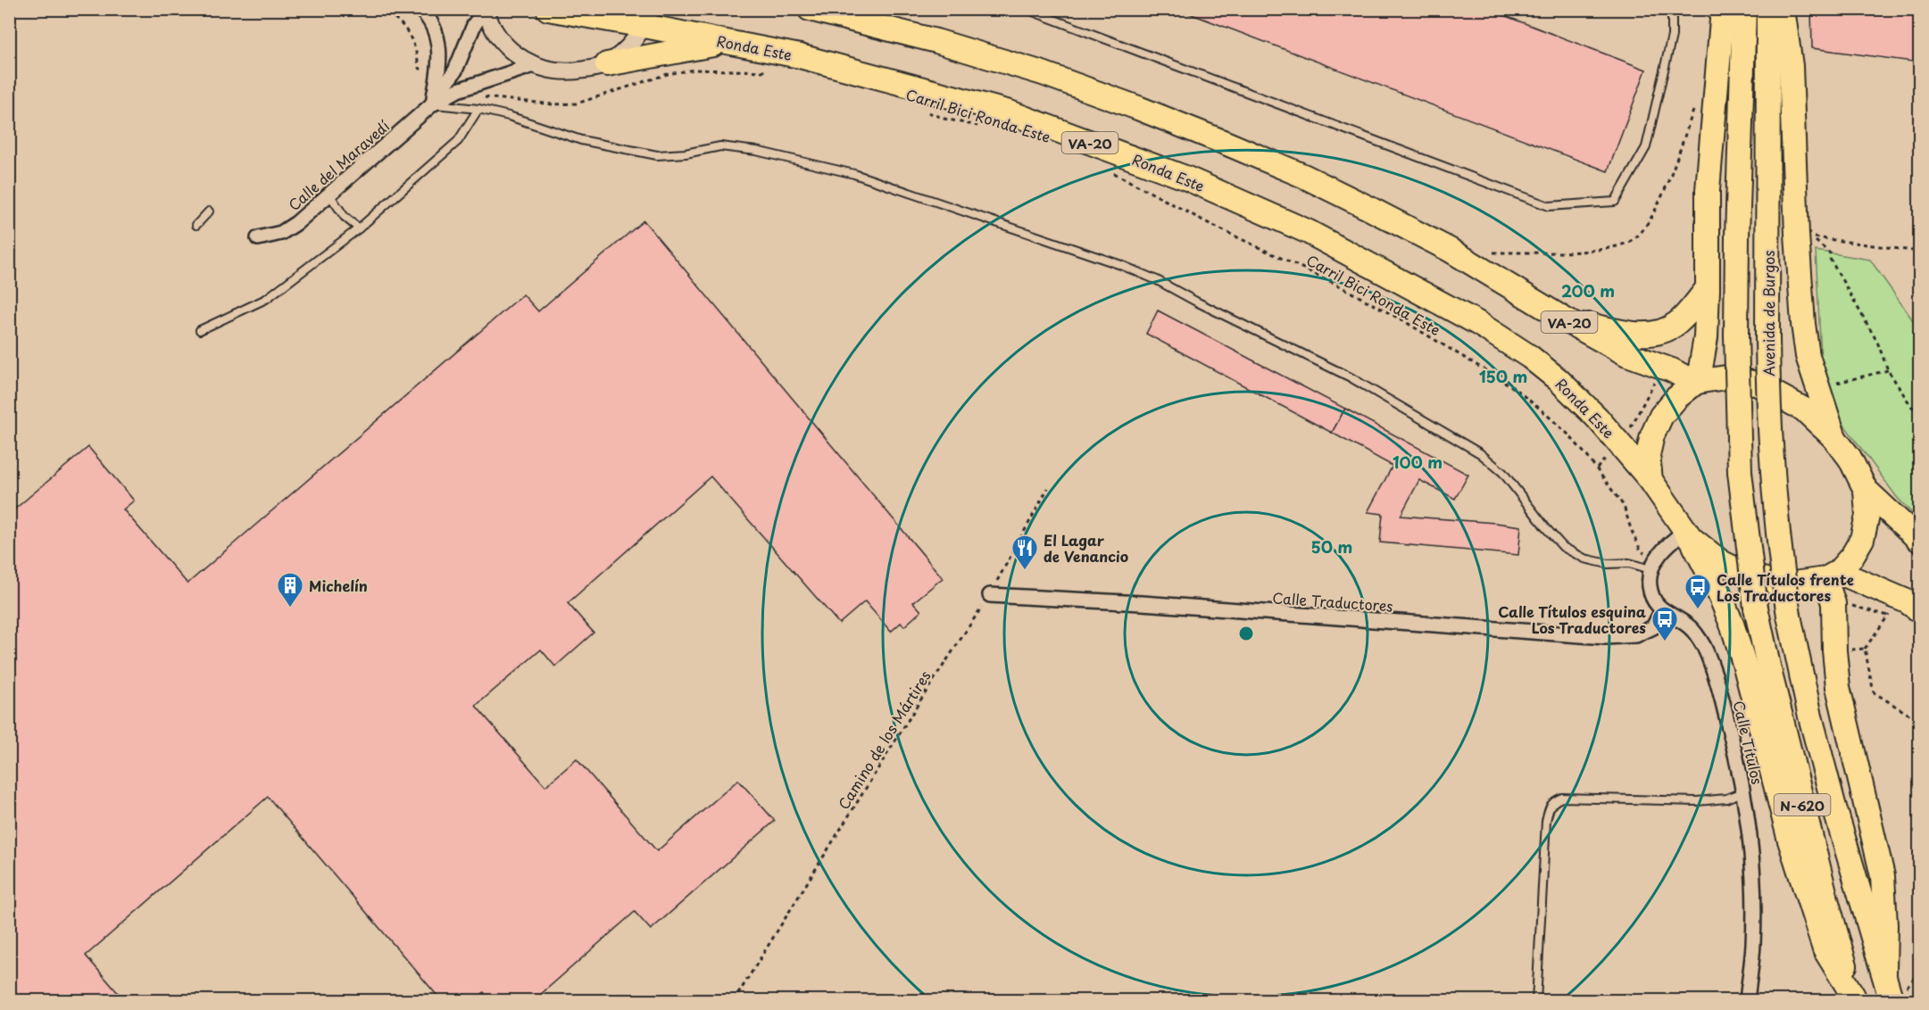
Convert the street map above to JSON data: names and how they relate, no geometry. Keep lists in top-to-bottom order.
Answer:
{
  "streets": {
    "highway": [
      "Ronda Este",
      "VA-20",
      "Avenida de Burgos",
      "N-620"
    ],
    "street": ["Calle del Maravedí", "Calle Traductores", "Calle Títulos"],
    "path": ["Carril Bici Ronda Este", "Camino de los Mártires"]
  },
  "crossings": [
    ["Ronda Este", "VA-20"],
    ["Calle Traductores", "Camino de los Mártires"],
    ["Calle Traductores", "Calle Títulos"]
  ],
  "places": {
    "restaurant": ["El Lagar de Venancio"],
    "building": ["Michelín"],
    "bus stop": ["Calle Títulos frente Los Traductores", "Calle Títulos esquina Los Traductores"]
  },
  "rings": [
    "200 m",
    "150 m",
    "100 m",
    "50 m"
  ]
}
